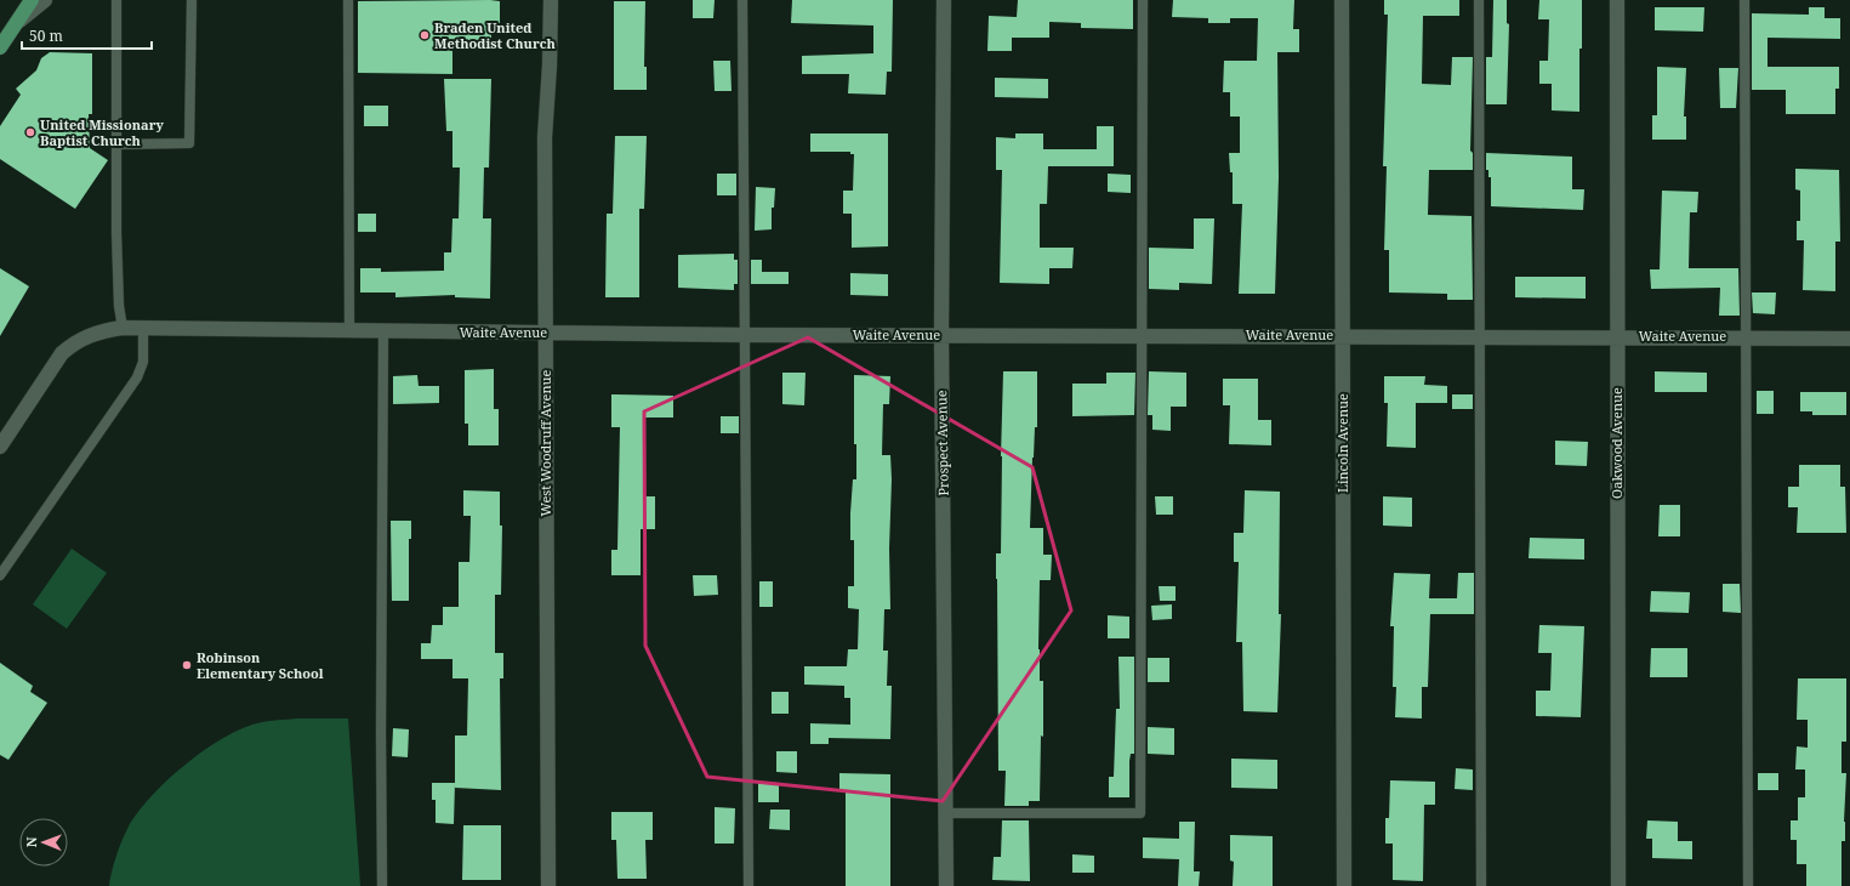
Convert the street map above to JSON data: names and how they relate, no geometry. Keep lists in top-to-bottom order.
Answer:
{
  "streets": {
    "street": [
      "Waite Avenue",
      "West Woodruff Avenue",
      "Prospect Avenue",
      "Lincoln Avenue",
      "Oakwood Avenue"
    ]
  },
  "crossings": [
    ["Waite Avenue", "West Woodruff Avenue"],
    ["Waite Avenue", "Prospect Avenue"],
    ["Waite Avenue", "Lincoln Avenue"],
    ["Waite Avenue", "Oakwood Avenue"]
  ],
  "places": ["Braden United Methodist Church", "United Missionary Baptist Church", "Robinson Elementary School"],
  "scale_bar": "50 m",
  "north": "left"
}
